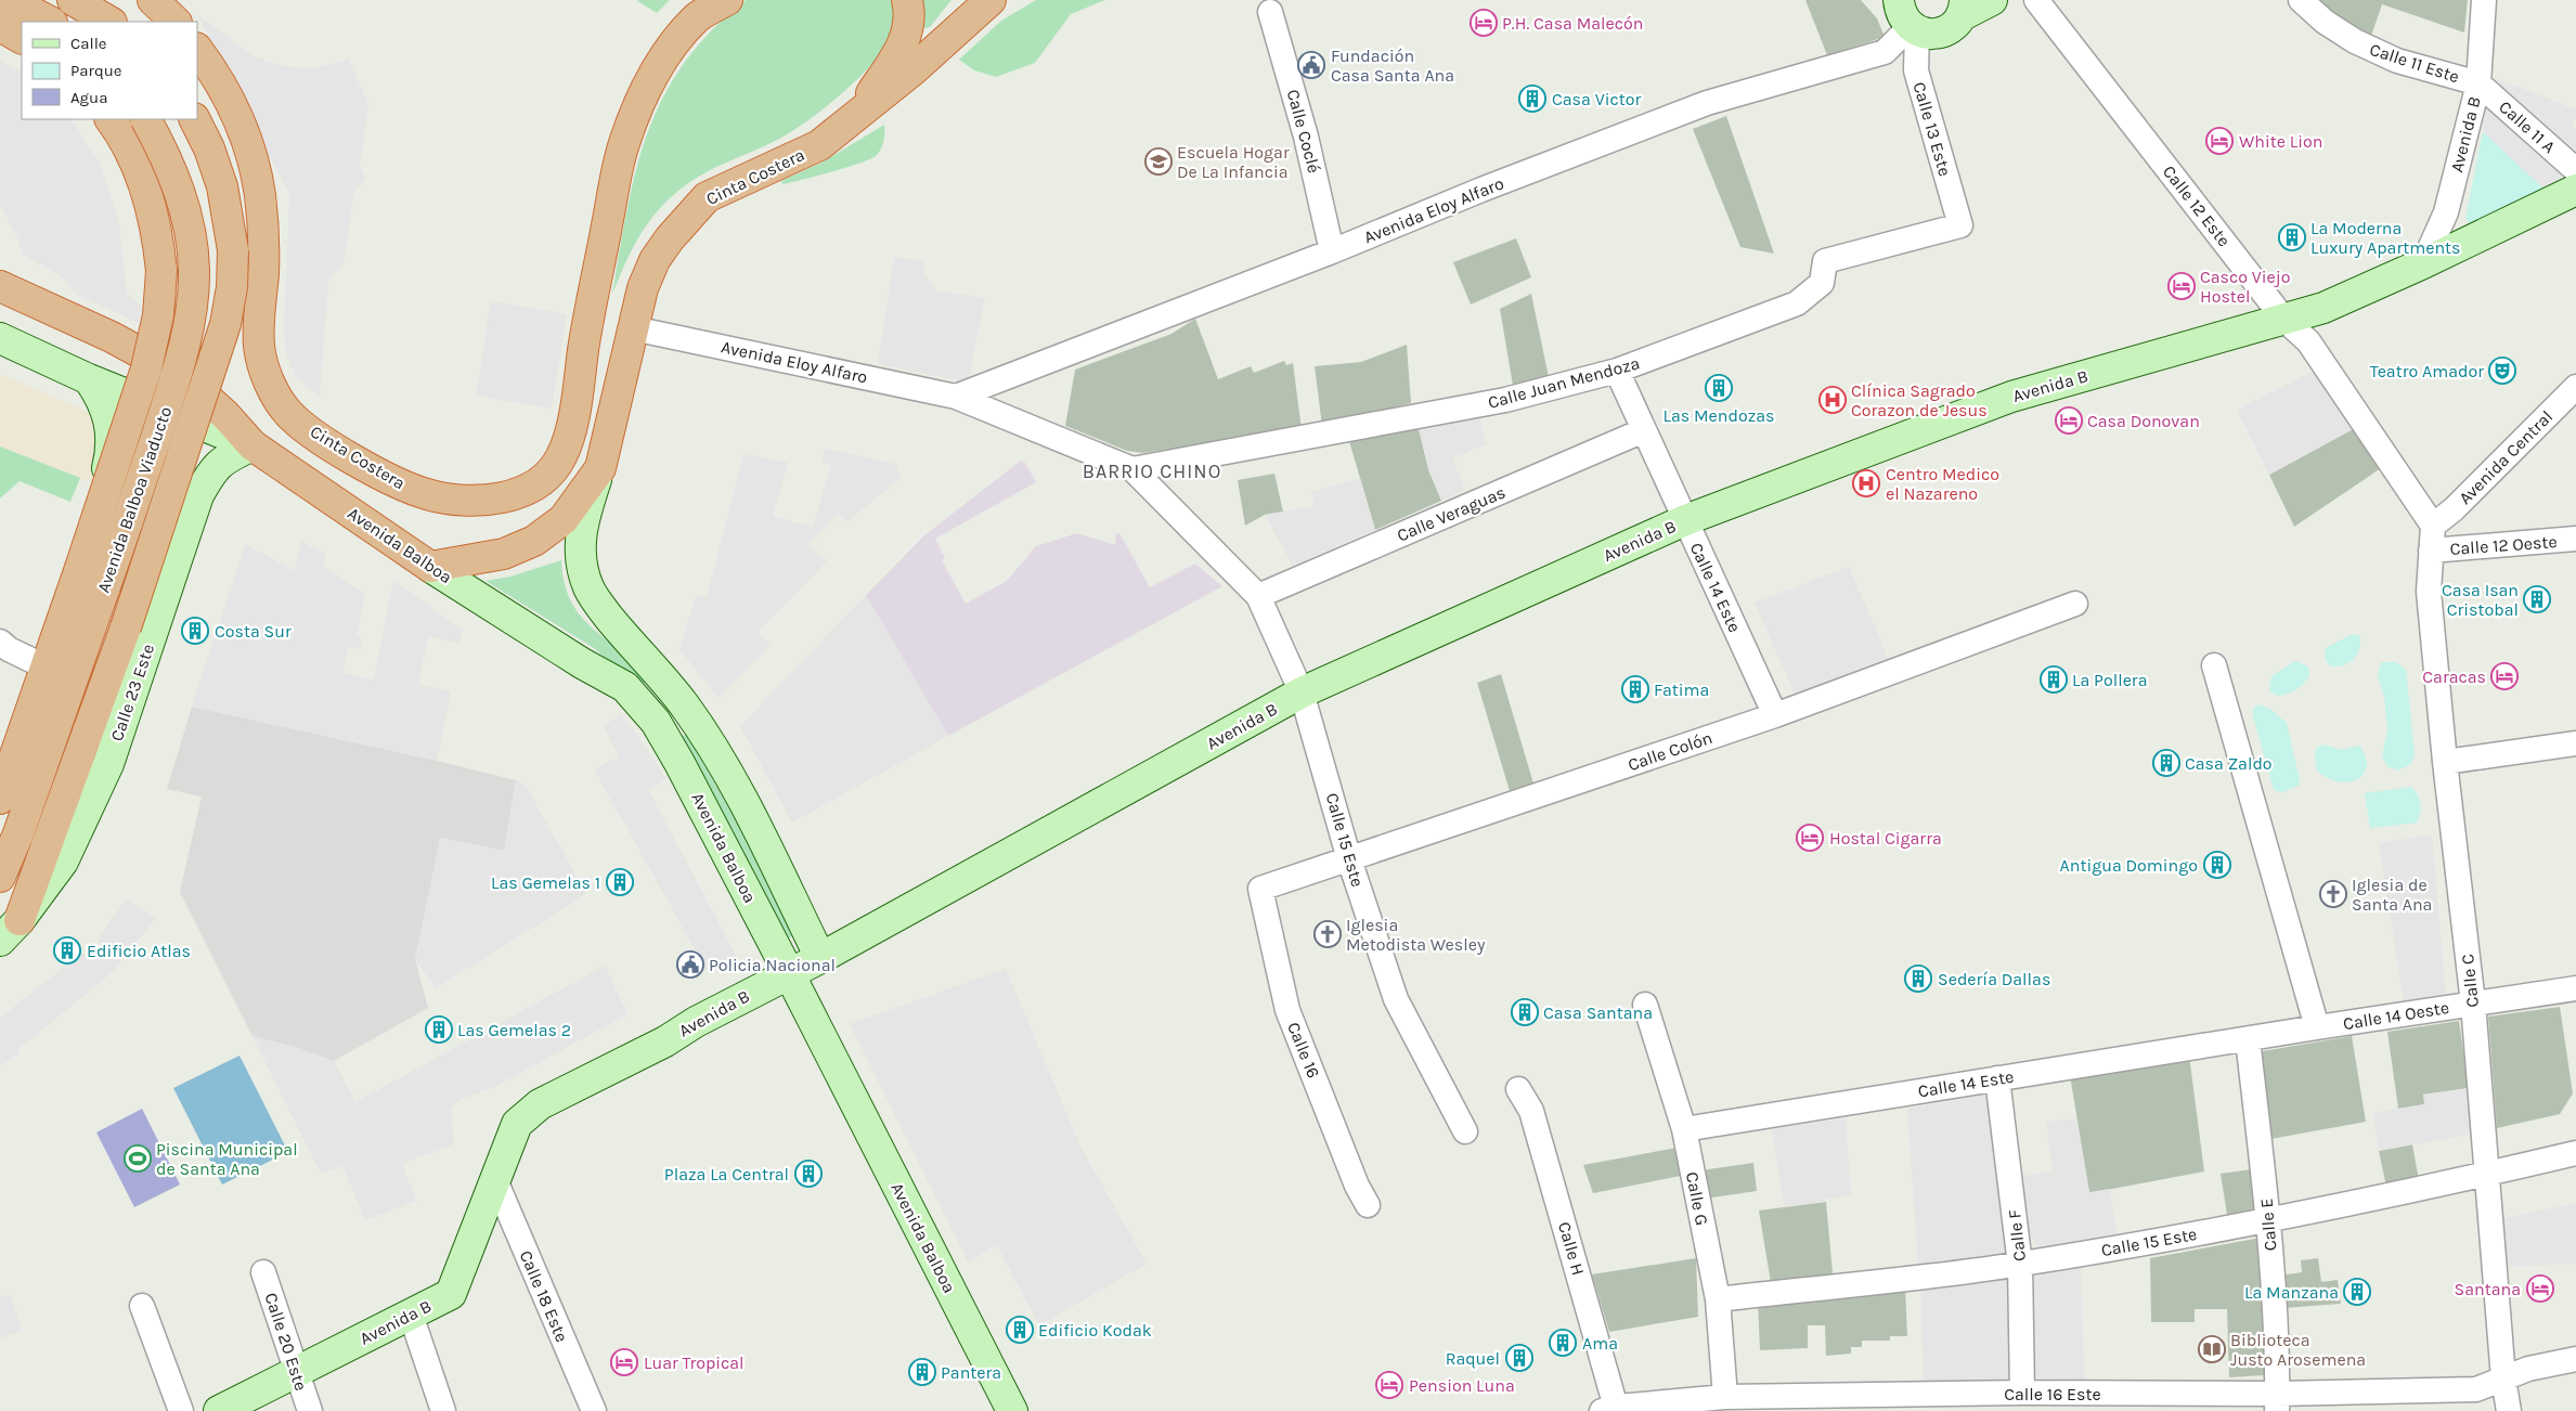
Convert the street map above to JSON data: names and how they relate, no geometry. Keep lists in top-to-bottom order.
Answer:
{
  "streets": {
    "highway": ["Cinta Costera", "Avenida Balboa Viaducto", "Avenida Balboa"],
    "street": [
      "Calle 11 Este",
      "Calle 11 A",
      "Calle 13 Este",
      "Calle Coclé",
      "Avenida B",
      "Calle 12 Este",
      "Avenida Eloy Alfaro",
      "Calle Juan Mendoza",
      "Avenida Central",
      "Calle Veraguas",
      "Calle 12 Oeste",
      "Calle 14 Este",
      "Calle 23 Este",
      "Calle Colón",
      "Calle 15 Este",
      "Calle C",
      "Calle 14 Oeste",
      "Calle 16",
      "Calle G",
      "Calle E",
      "Calle F",
      "Calle H",
      "Calle 18 Este",
      "Calle 20 Este",
      "Calle 16 Este"
    ]
  },
  "crossings": [
    ["Calle 11 Este", "Calle 11 A"],
    ["Calle 11 Este", "Avenida B"],
    ["Calle 11 A", "Avenida B"],
    ["Calle 13 Este", "Avenida Eloy Alfaro"],
    ["Calle 13 Este", "Calle Juan Mendoza"],
    ["Calle Coclé", "Avenida Eloy Alfaro"],
    ["Avenida B", "Calle 12 Este"],
    ["Avenida B", "Avenida Eloy Alfaro"],
    ["Avenida B", "Avenida Balboa"],
    ["Avenida B", "Calle 14 Este"],
    ["Avenida B", "Calle 15 Este"],
    ["Avenida B", "Calle 18 Este"],
    ["Avenida B", "Calle 20 Este"],
    ["Cinta Costera", "Avenida Eloy Alfaro"],
    ["Cinta Costera", "Avenida Balboa"],
    ["Calle 12 Este", "Avenida Central"],
    ["Avenida Eloy Alfaro", "Calle Juan Mendoza"],
    ["Avenida Eloy Alfaro", "Calle Veraguas"],
    ["Avenida Eloy Alfaro", "Calle 15 Este"],
    ["Calle Juan Mendoza", "Calle 14 Este"],
    ["Calle Veraguas", "Calle 14 Este"],
    ["Avenida Balboa", "Calle 23 Este"],
    ["Calle 12 Oeste", "Calle C"],
    ["Calle 14 Este", "Calle Colón"],
    ["Calle 14 Este", "Calle 14 Oeste"],
    ["Calle 14 Este", "Calle G"],
    ["Calle 14 Este", "Calle E"],
    ["Calle 14 Este", "Calle F"],
    ["Calle Colón", "Calle 15 Este"],
    ["Calle Colón", "Calle 16"],
    ["Calle 15 Este", "Calle C"],
    ["Calle 15 Este", "Calle G"],
    ["Calle 15 Este", "Calle E"],
    ["Calle 15 Este", "Calle F"],
    ["Calle C", "Calle 14 Oeste"],
    ["Calle C", "Calle 16 Este"],
    ["Calle 14 Oeste", "Calle E"],
    ["Calle G", "Calle 16 Este"],
    ["Calle E", "Calle 16 Este"],
    ["Calle F", "Calle 16 Este"],
    ["Calle H", "Calle 16 Este"]
  ],
  "districts": ["BARRIO CHINO"],
  "places": {
    "hotel": [
      "P.H. Casa Malecón",
      "White Lion",
      "Casco Viejo Hostel",
      "Casa Donovan",
      "Caracas",
      "Hostal Cigarra",
      "Santana",
      "Luar Tropical",
      "Pension Luna"
    ],
    "public building": ["Fundación Casa Santa Ana", "Policia Nacional"],
    "building": [
      "Casa Victor",
      "La Moderna Luxury Apartments",
      "Las Mendozas",
      "Casa Isan Cristobal",
      "Costa Sur",
      "La Pollera",
      "Fatima",
      "Casa Zaldo",
      "Antigua Domingo",
      "Las Gemelas 1",
      "Edificio Atlas",
      "Sedería Dallas",
      "Casa Santana",
      "Las Gemelas 2",
      "Plaza La Central",
      "La Manzana",
      "Edificio Kodak",
      "Ama",
      "Raquel",
      "Pantera"
    ],
    "school or university": ["Escuela Hogar De La Infancia"],
    "theatre": ["Teatro Amador"],
    "hospital": ["Clínica Sagrado Corazon de Jesus", "Centro Medico el Nazareno"],
    "church": ["Iglesia de Santa Ana", "Iglesia Metodista Wesley"],
    "sports": ["Piscina Municipal de Santa Ana"],
    "library": ["Biblioteca Justo Arosemena"]
  },
  "legend": ["Calle", "Parque", "Agua"]
}
